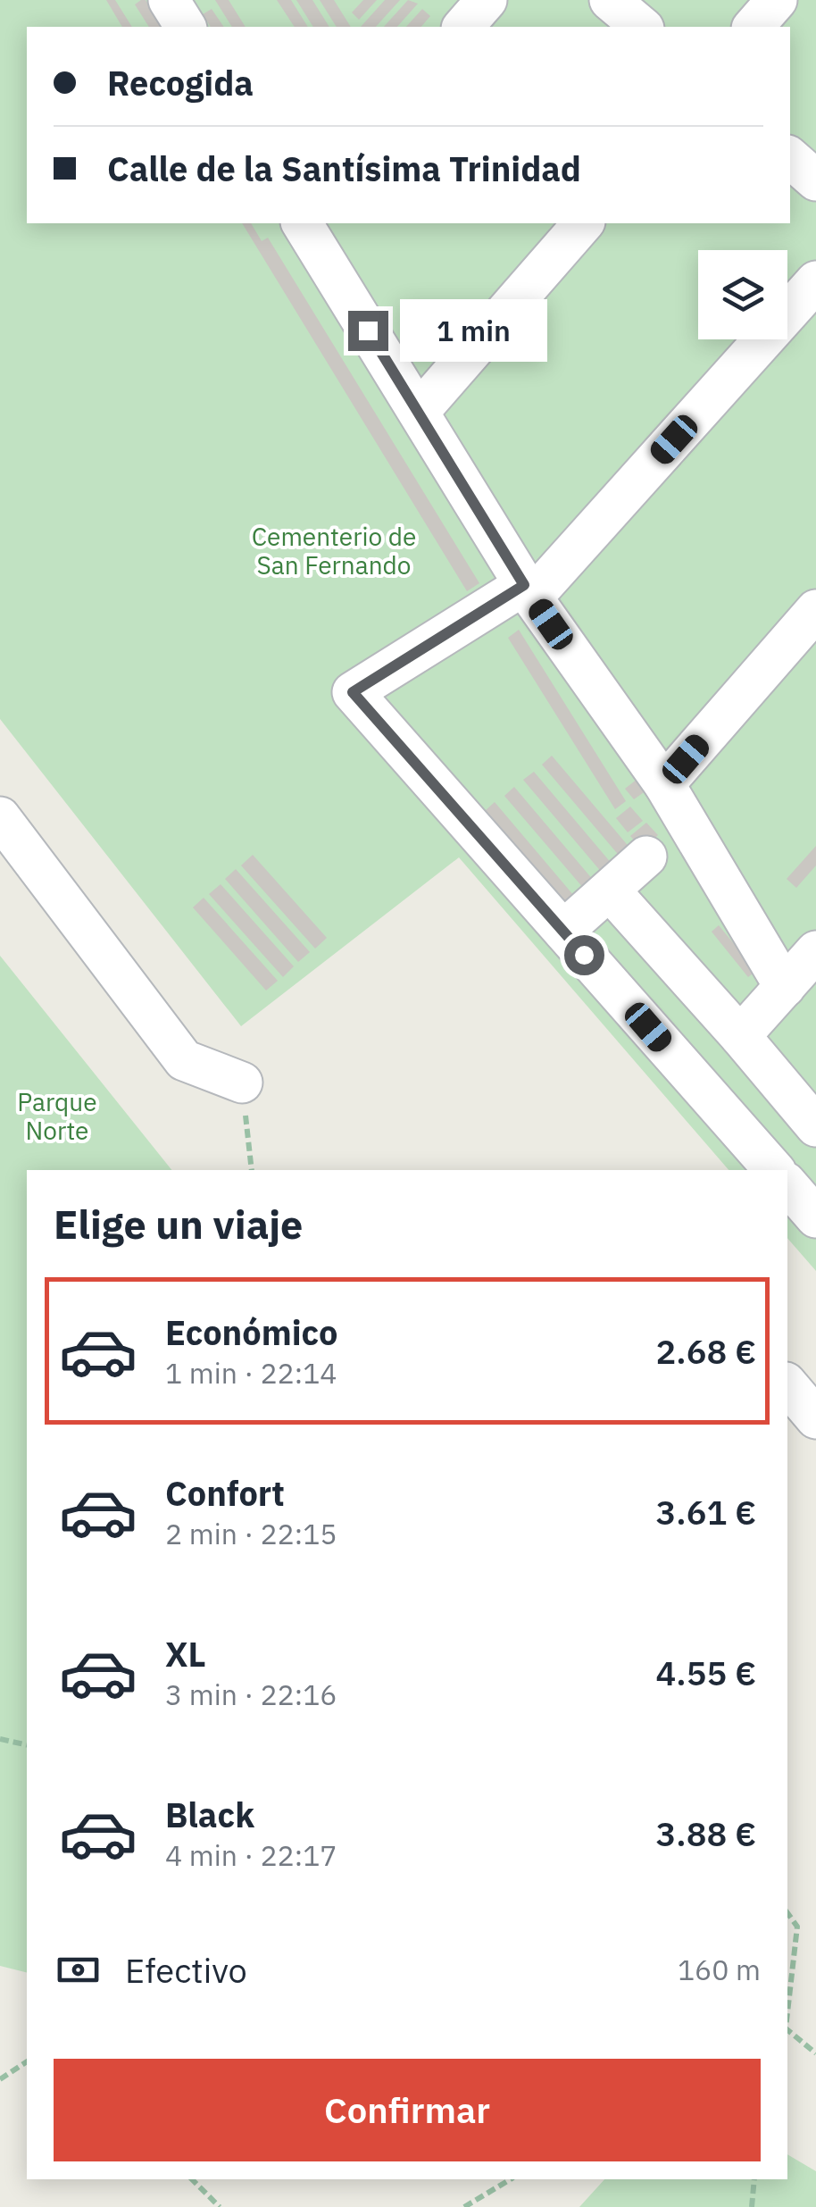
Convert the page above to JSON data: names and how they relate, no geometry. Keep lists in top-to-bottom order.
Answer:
{
  "parks": ["Cementerio de San Fernando", "Parque Norte"],
  "page": {
    "banner": ["Recogida", "Calle de la Santísima Trinidad"],
    "bubble": "1 min",
    "heading": "Elige un viaje",
    "list": [
      {
        "name": "Económico",
        "note": "1 min · 22:14",
        "value": "2.68 €"
      },
      {
        "name": "Confort",
        "note": "2 min · 22:15",
        "value": "3.61 €"
      },
      {
        "name": "XL",
        "note": "3 min · 22:16",
        "value": "4.55 €"
      },
      {
        "name": "Black",
        "note": "4 min · 22:17",
        "value": "3.88 €"
      }
    ],
    "pay": ["Efectivo", "160 m"],
    "buttons": "Confirmar"
  }
}
